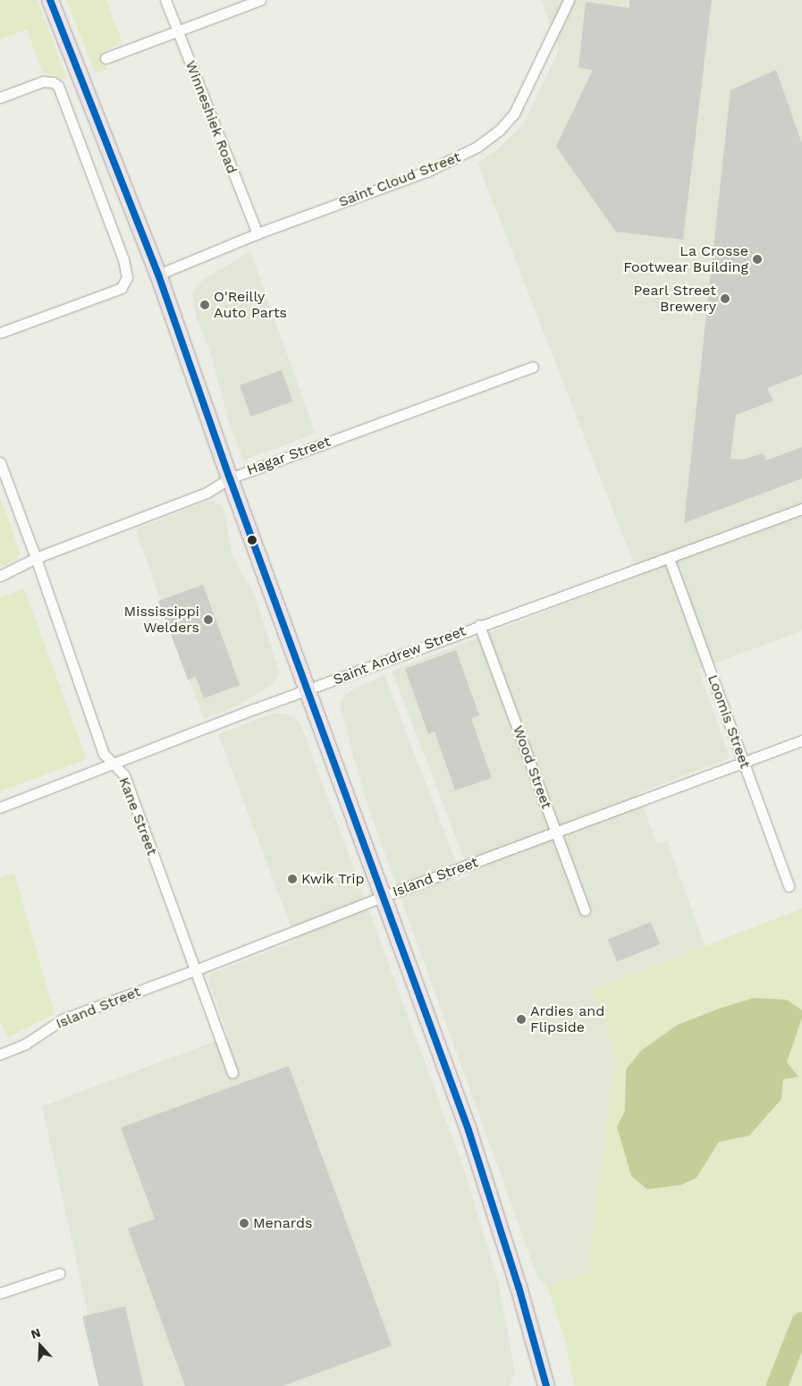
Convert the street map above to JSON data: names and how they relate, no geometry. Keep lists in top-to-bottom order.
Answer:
{
  "streets": {
    "street": [
      "Winneshiek Road",
      "Saint Cloud Street",
      "Hagar Street",
      "Saint Andrew Street",
      "Loomis Street",
      "Wood Street",
      "Kane Street",
      "Island Street"
    ]
  },
  "crossings": [
    ["Winneshiek Road", "Saint Cloud Street"],
    ["Hagar Street", "Kane Street"],
    ["Saint Andrew Street", "Loomis Street"],
    ["Saint Andrew Street", "Wood Street"],
    ["Saint Andrew Street", "Kane Street"],
    ["Loomis Street", "Island Street"],
    ["Wood Street", "Island Street"],
    ["Kane Street", "Island Street"]
  ],
  "places": [
    "La Crosse Footwear Building",
    "Pearl Street Brewery",
    "O'Reilly Auto Parts",
    "Mississippi Welders",
    "Kwik Trip",
    "Ardies and Flipside",
    "Menards"
  ],
  "north": "top"
}
